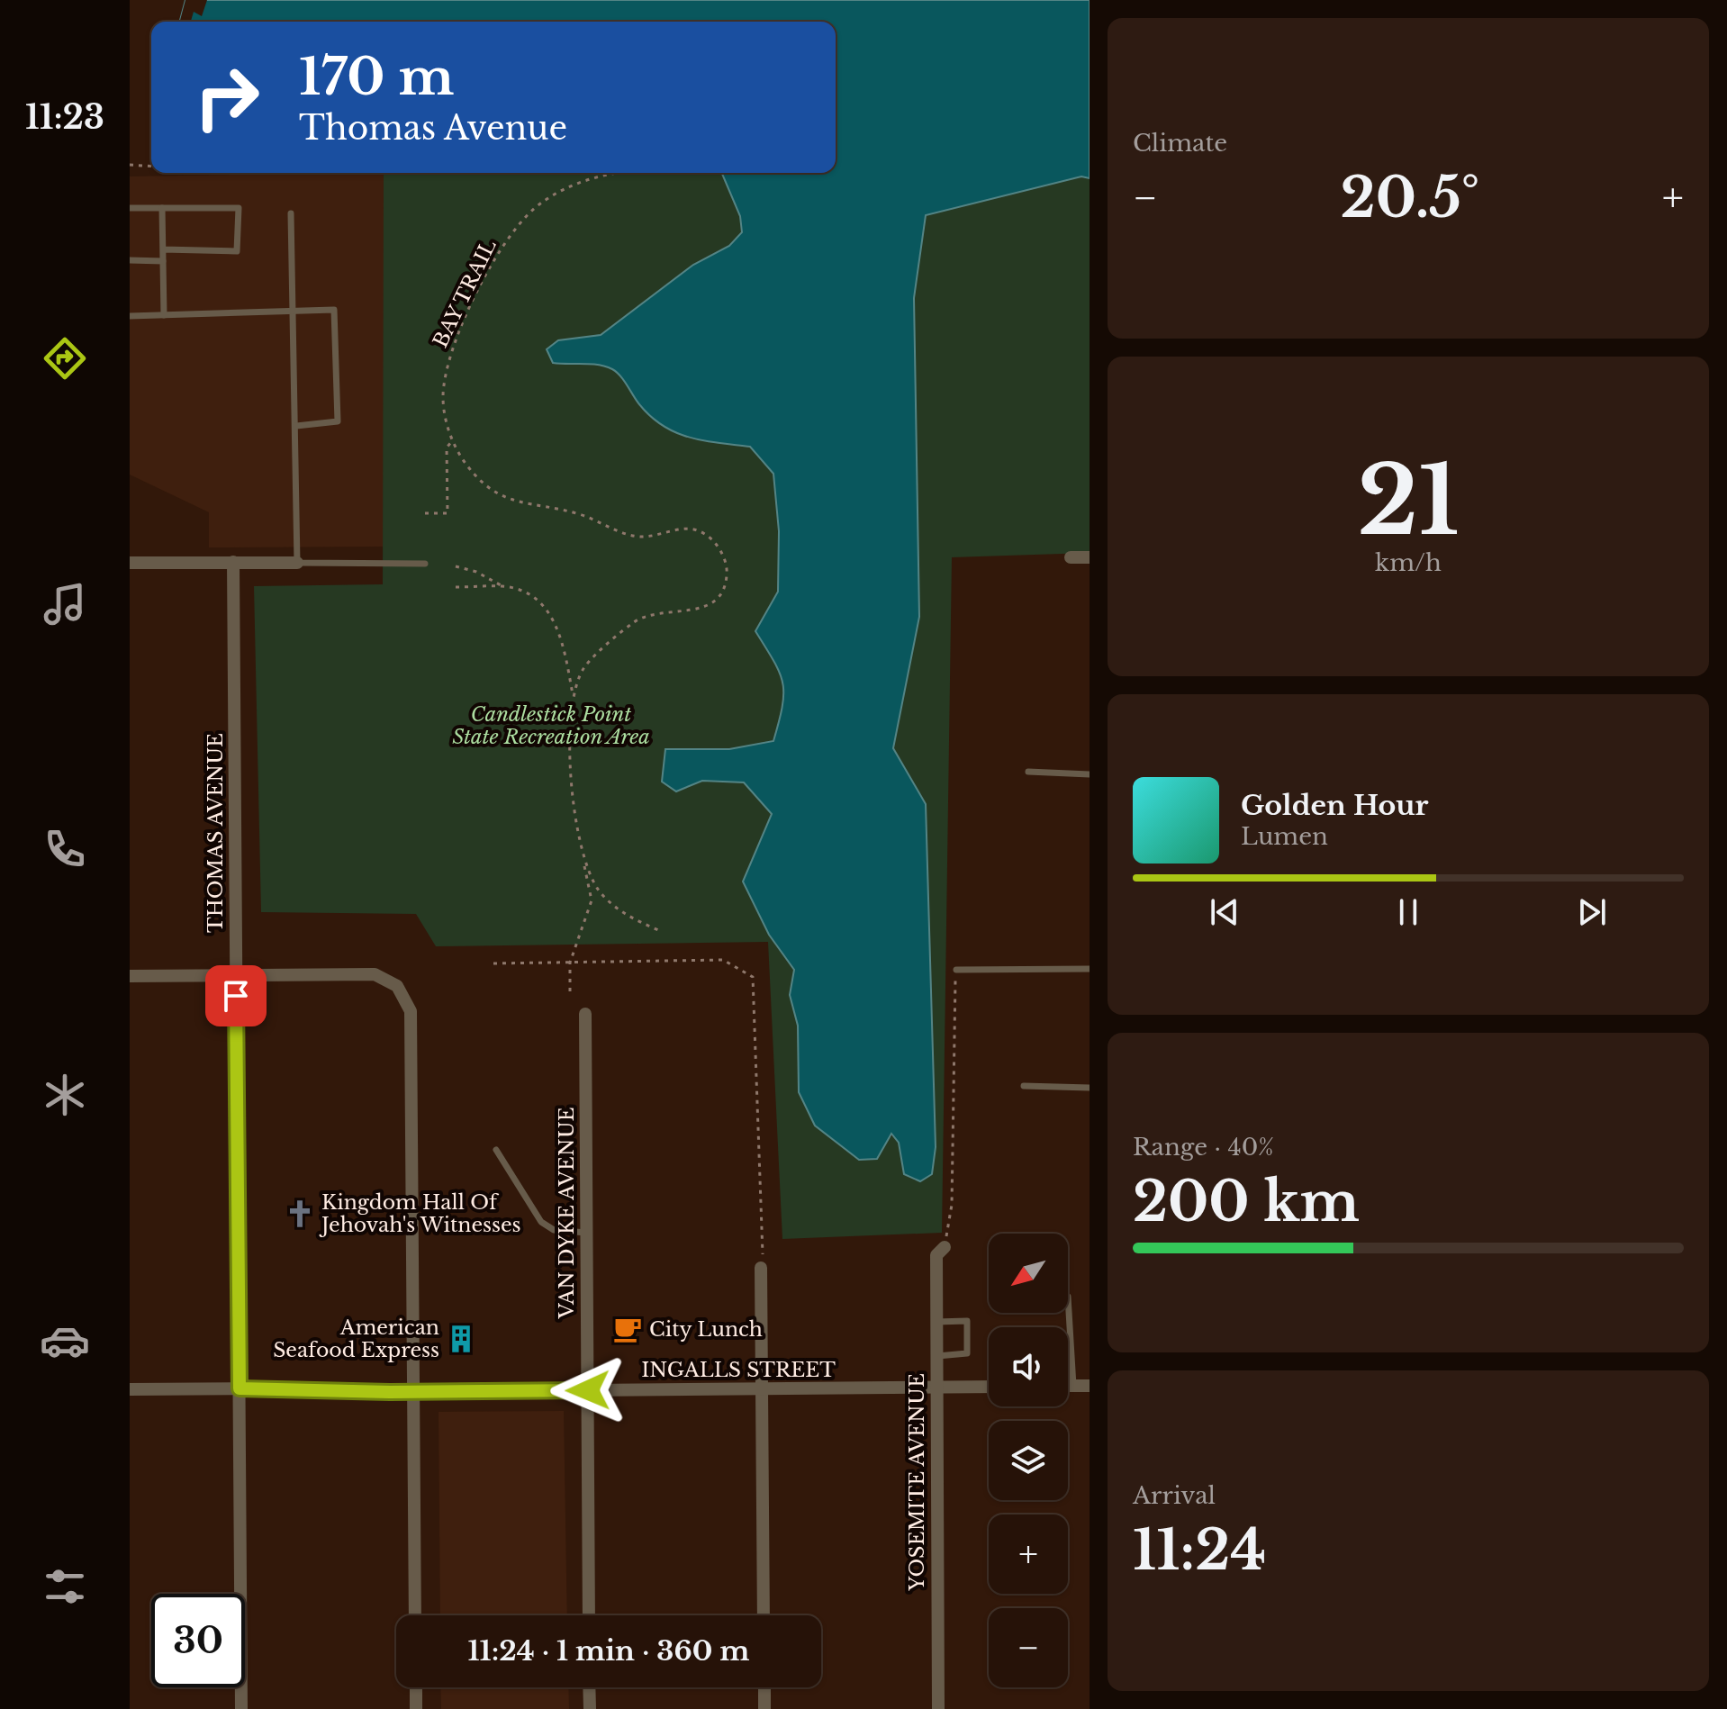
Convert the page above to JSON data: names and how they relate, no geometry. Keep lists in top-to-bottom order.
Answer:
{
  "streets": {
    "street": [
      "THOMAS AVENUE",
      "VAN DYKE AVENUE",
      "INGALLS STREET",
      "YOSEMITE AVENUE"
    ],
    "path": ["BAY TRAIL"]
  },
  "crossings": [
    ["THOMAS AVENUE", "INGALLS STREET"],
    ["VAN DYKE AVENUE", "INGALLS STREET"],
    ["INGALLS STREET", "YOSEMITE AVENUE"]
  ],
  "parks": ["Candlestick Point State Recreation Area"],
  "places": {
    "church": ["Kingdom Hall Of Jehovah's Witnesses"],
    "cafe": ["City Lunch"],
    "building": ["American Seafood Express"]
  },
  "north": "bottom left",
  "page": {
    "tabs": "11:23",
    "tile": [
      "Climate",
      ["21", "km/h"],
      ["Range · 40%", "200 km"],
      ["Arrival", "11:24"]
    ],
    "turn": ["170 m", "Thomas Avenue"],
    "heat": ["−", "20.5°", "+"],
    "song": ["Golden Hour", "Lumen"],
    "map_buttons": ["+", "−"],
    "limit": "30",
    "trip": "11:24 · 1 min · 360 m"
  }
}
